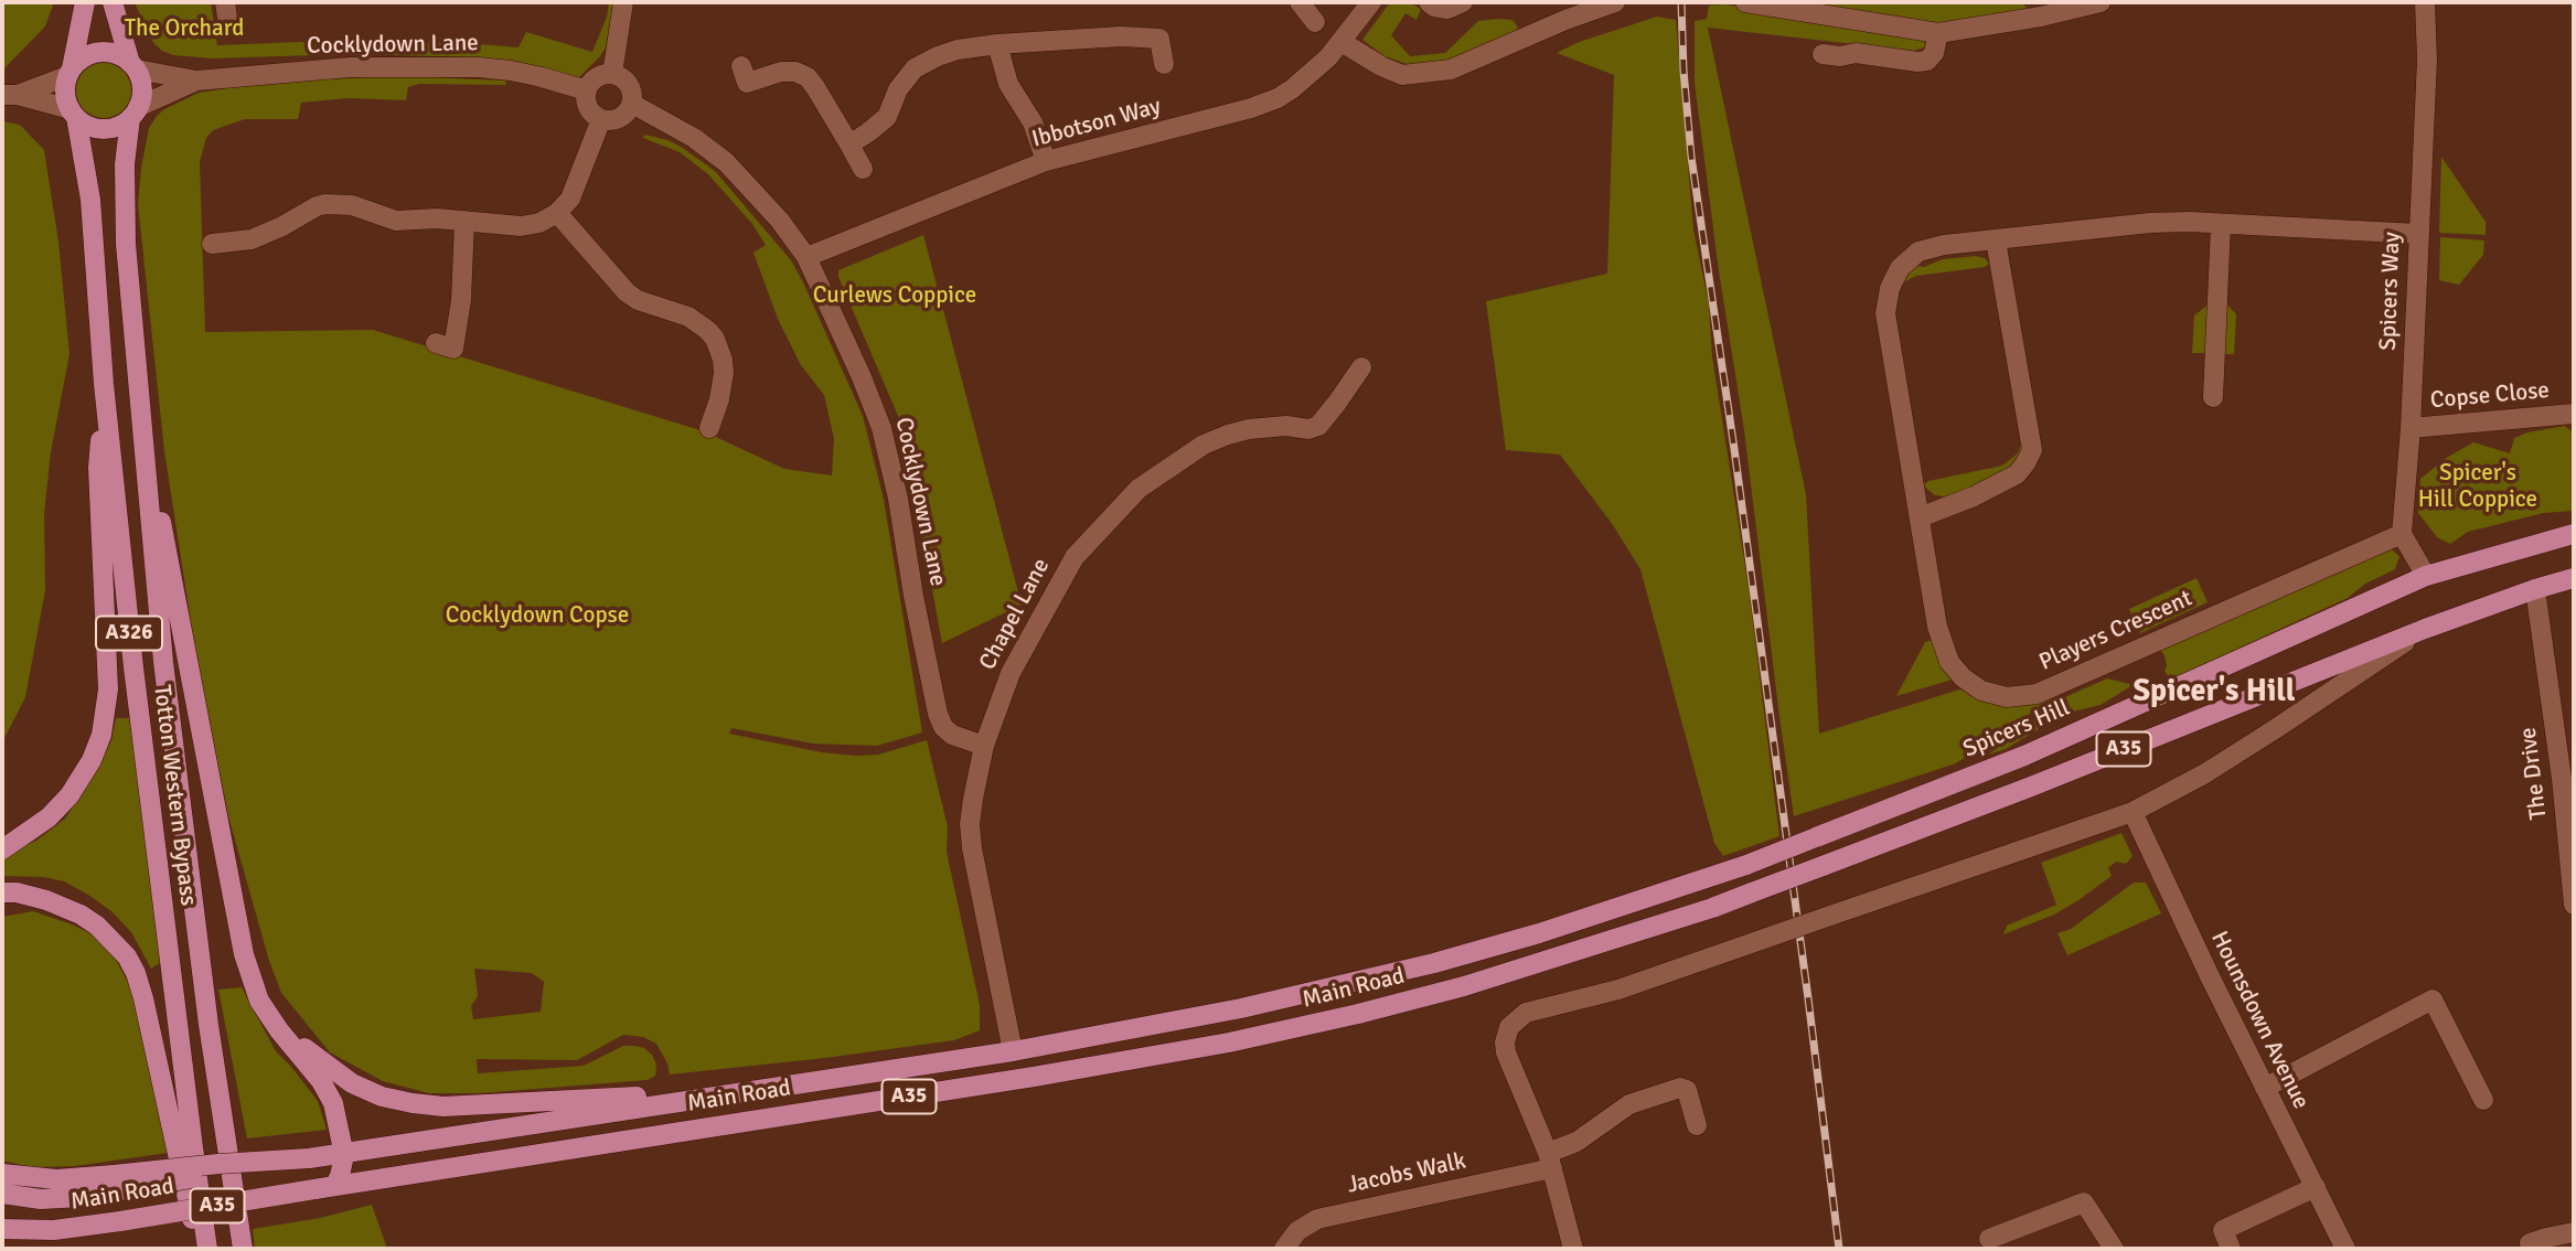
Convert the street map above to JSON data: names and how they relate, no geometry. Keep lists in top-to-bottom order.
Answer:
{
  "streets": {
    "main road": [
      "A326",
      "Spicers Hill",
      "A35",
      "Totton Western Bypass",
      "Main Road"
    ],
    "street": [
      "Cocklydown Lane",
      "Ibbotson Way",
      "Spicers Way",
      "Copse Close",
      "Chapel Lane",
      "Players Crescent",
      "The Drive",
      "Hounsdown Avenue",
      "Jacobs Walk"
    ]
  },
  "crossings": [
    ["Cocklydown Lane", "Ibbotson Way"],
    ["Cocklydown Lane", "Chapel Lane"],
    ["Cocklydown Lane", "Totton Western Bypass"],
    ["Spicers Way", "Copse Close"],
    ["Spicers Way", "Players Crescent"],
    ["Chapel Lane", "Main Road"],
    ["Spicers Hill", "Main Road"],
    ["A35", "The Drive"],
    ["A35", "Main Road"]
  ],
  "districts": ["Spicer's Hill"],
  "parks": [
    "The Orchard",
    "Curlews Coppice",
    "Spicer's Hill Coppice",
    "Cocklydown Copse"
  ]
}
